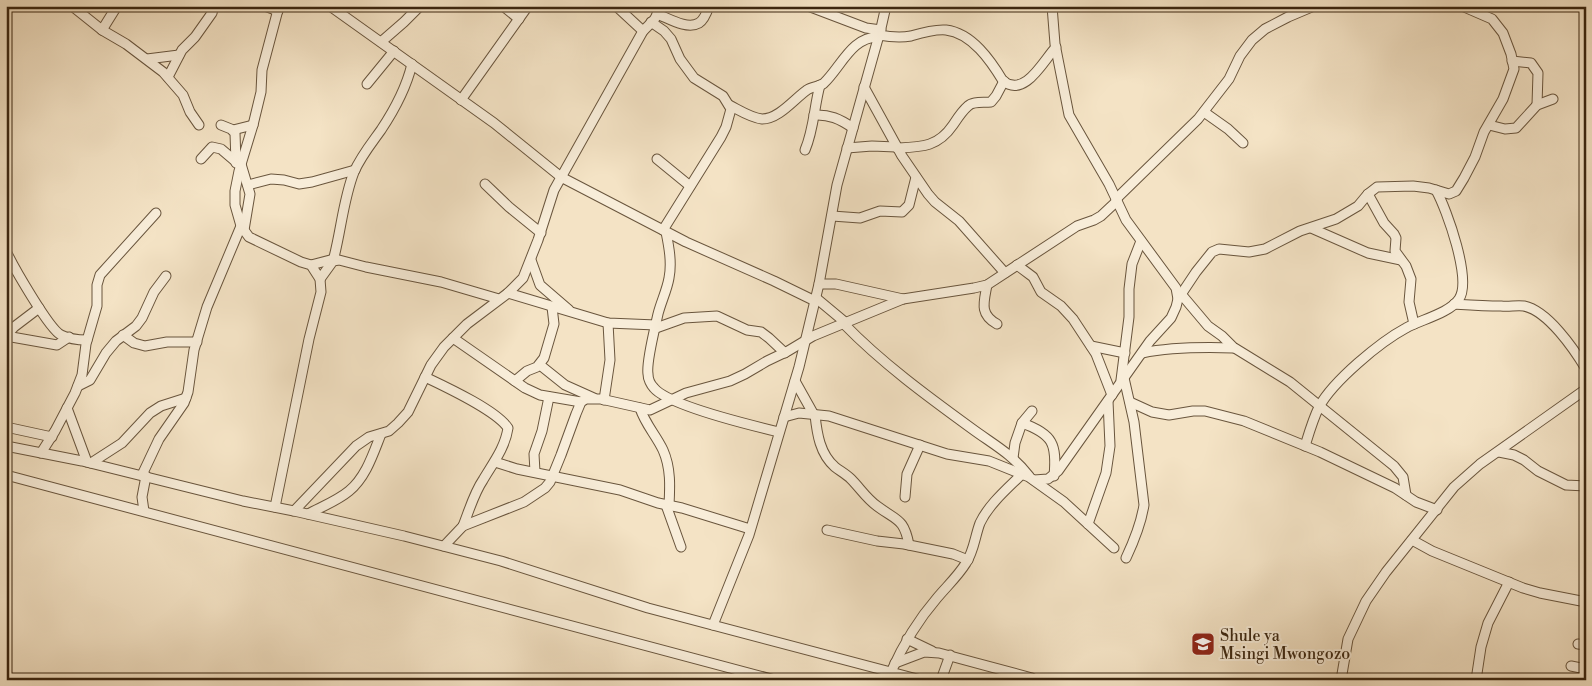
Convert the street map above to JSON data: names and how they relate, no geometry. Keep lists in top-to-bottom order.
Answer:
{
  "places": {
    "school or university": ["Shule ya Msingi Mwongozo"]
  }
}
